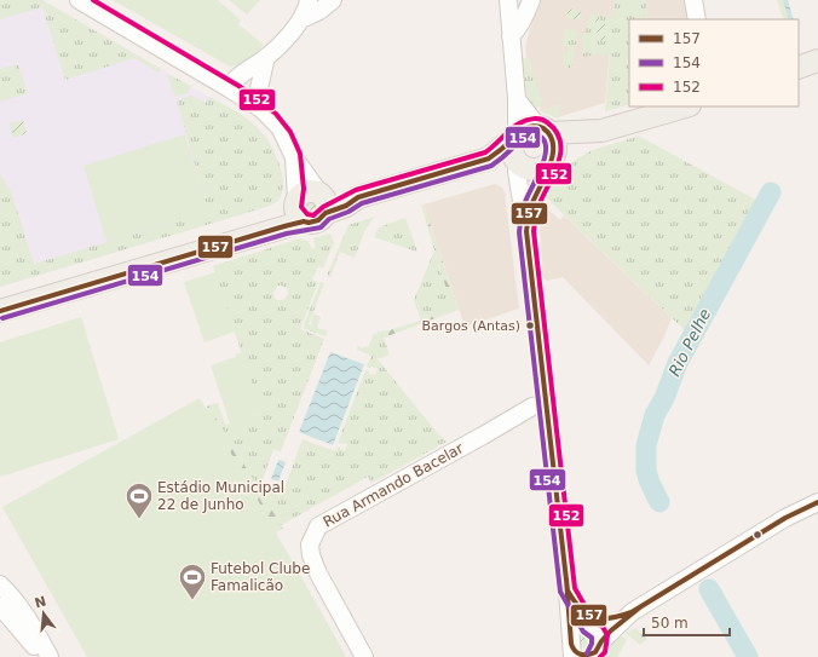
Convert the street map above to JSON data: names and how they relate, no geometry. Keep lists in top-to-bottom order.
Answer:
{
  "streets": {
    "street": ["Rua Armando Bacelar"]
  },
  "water": ["Rio Pelhe"],
  "places": {
    "other": ["Bargos (Antas)"],
    "sports": ["Estádio Municipal 22 de Junho", "Futebol Clube Famalicão"]
  },
  "lines": ["transit line 152", "transit line 157", "transit line 154"],
  "legend": ["157", "154", "152"],
  "scale_bar": "50 m",
  "north": "top"
}
